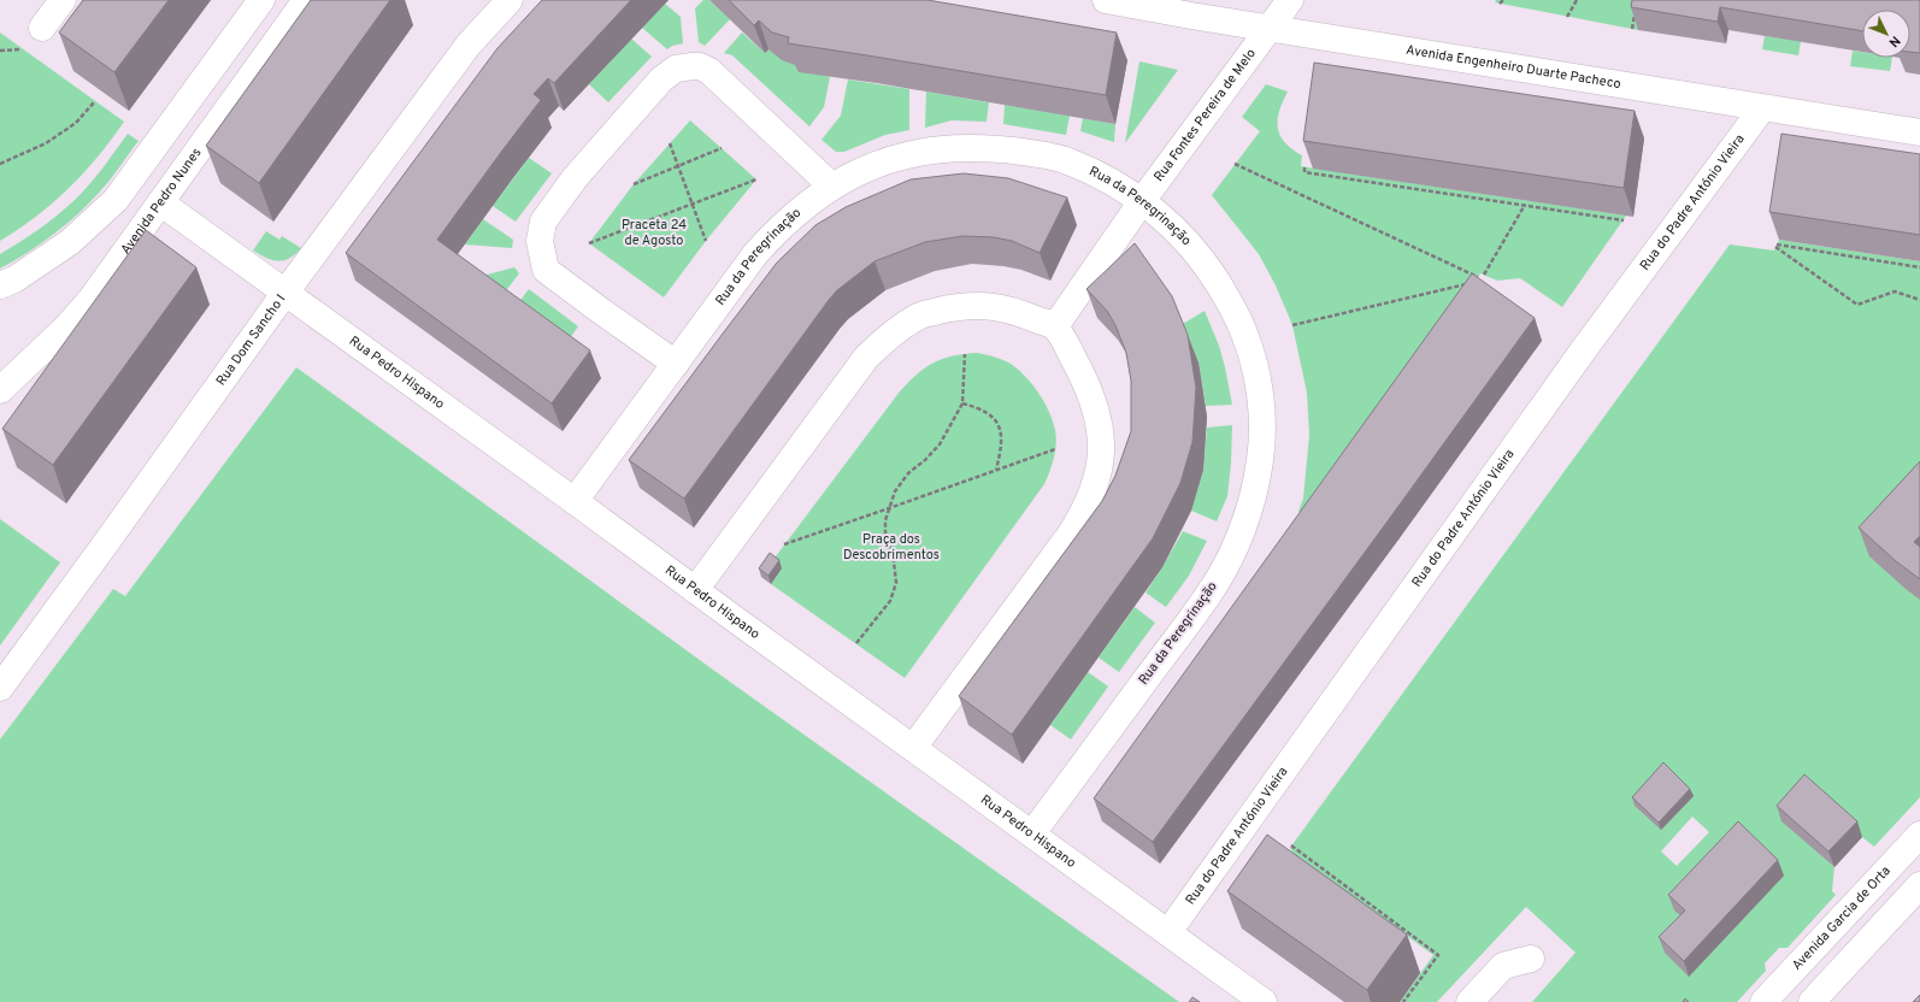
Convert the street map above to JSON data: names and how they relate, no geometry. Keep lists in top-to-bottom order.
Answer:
{
  "streets": {
    "street": [
      "Avenida Engenheiro Duarte Pacheco",
      "Rua Fontes Pereira de Melo",
      "Avenida Pedro Nunes",
      "Rua do Padre António Vieira",
      "Rua da Peregrinação",
      "Rua Dom Sancho I",
      "Rua Pedro Hispano",
      "Avenida Garcia de Orta"
    ]
  },
  "crossings": [
    ["Avenida Engenheiro Duarte Pacheco", "Rua Fontes Pereira de Melo"],
    ["Avenida Engenheiro Duarte Pacheco", "Rua do Padre António Vieira"],
    ["Rua Fontes Pereira de Melo", "Rua da Peregrinação"],
    ["Avenida Pedro Nunes", "Rua Pedro Hispano"],
    ["Rua do Padre António Vieira", "Rua Pedro Hispano"],
    ["Rua da Peregrinação", "Rua Pedro Hispano"],
    ["Rua Dom Sancho I", "Rua Pedro Hispano"]
  ],
  "parks": ["Praceta 24 de Agosto", "Praça dos Descobrimentos"],
  "north": "bottom right"
}
